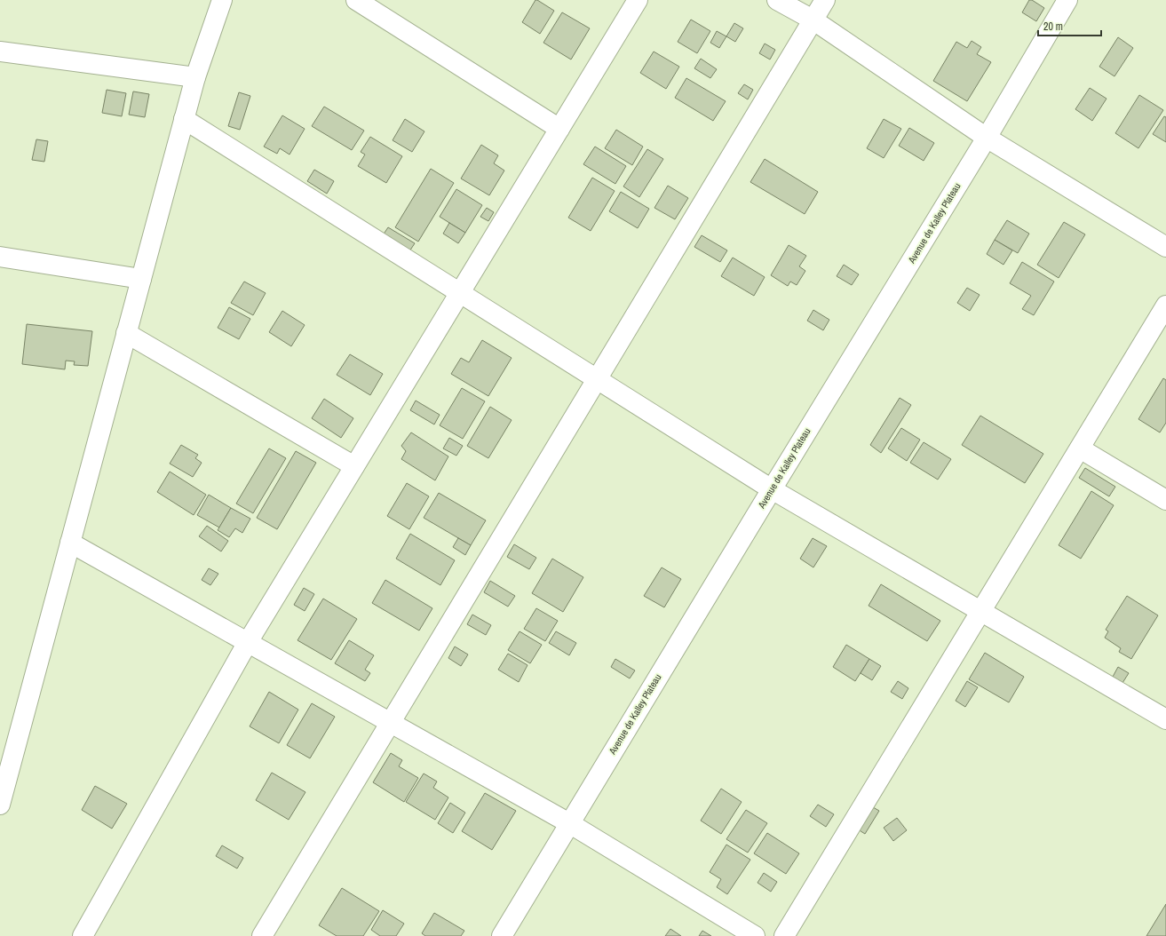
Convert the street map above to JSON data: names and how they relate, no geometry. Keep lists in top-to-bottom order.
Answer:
{
  "streets": {
    "street": ["Avenue de Kalley Plateau"]
  },
  "scale_bar": "20 m"
}
